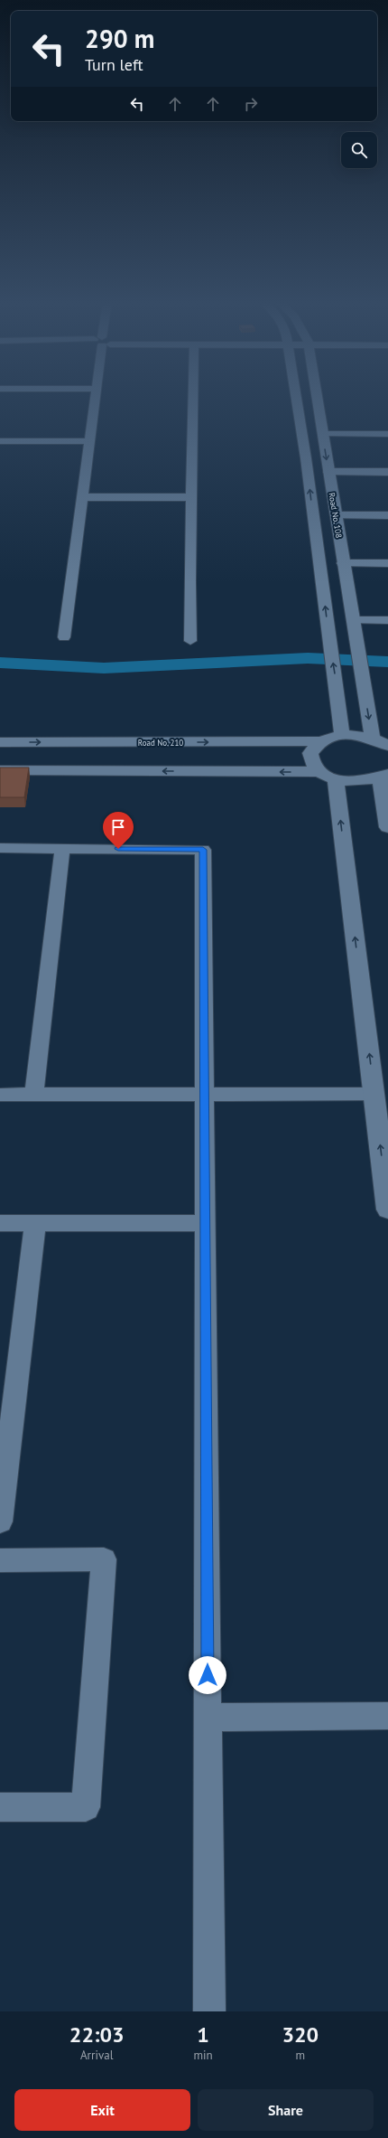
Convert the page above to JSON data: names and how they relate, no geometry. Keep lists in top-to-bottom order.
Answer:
{
  "streets": {
    "street": ["Road No. 108", "Road No. 210"]
  },
  "crossings": [
    ["Road No. 108", "Road No. 210"]
  ],
  "page": {
    "turn": ["290 m", "Turn left"],
    "eta": [
      "22:03",
      "Arrival",
      "1",
      "min",
      "320",
      "m"
    ],
    "buttons": ["Exit", "Share"]
  }
}
